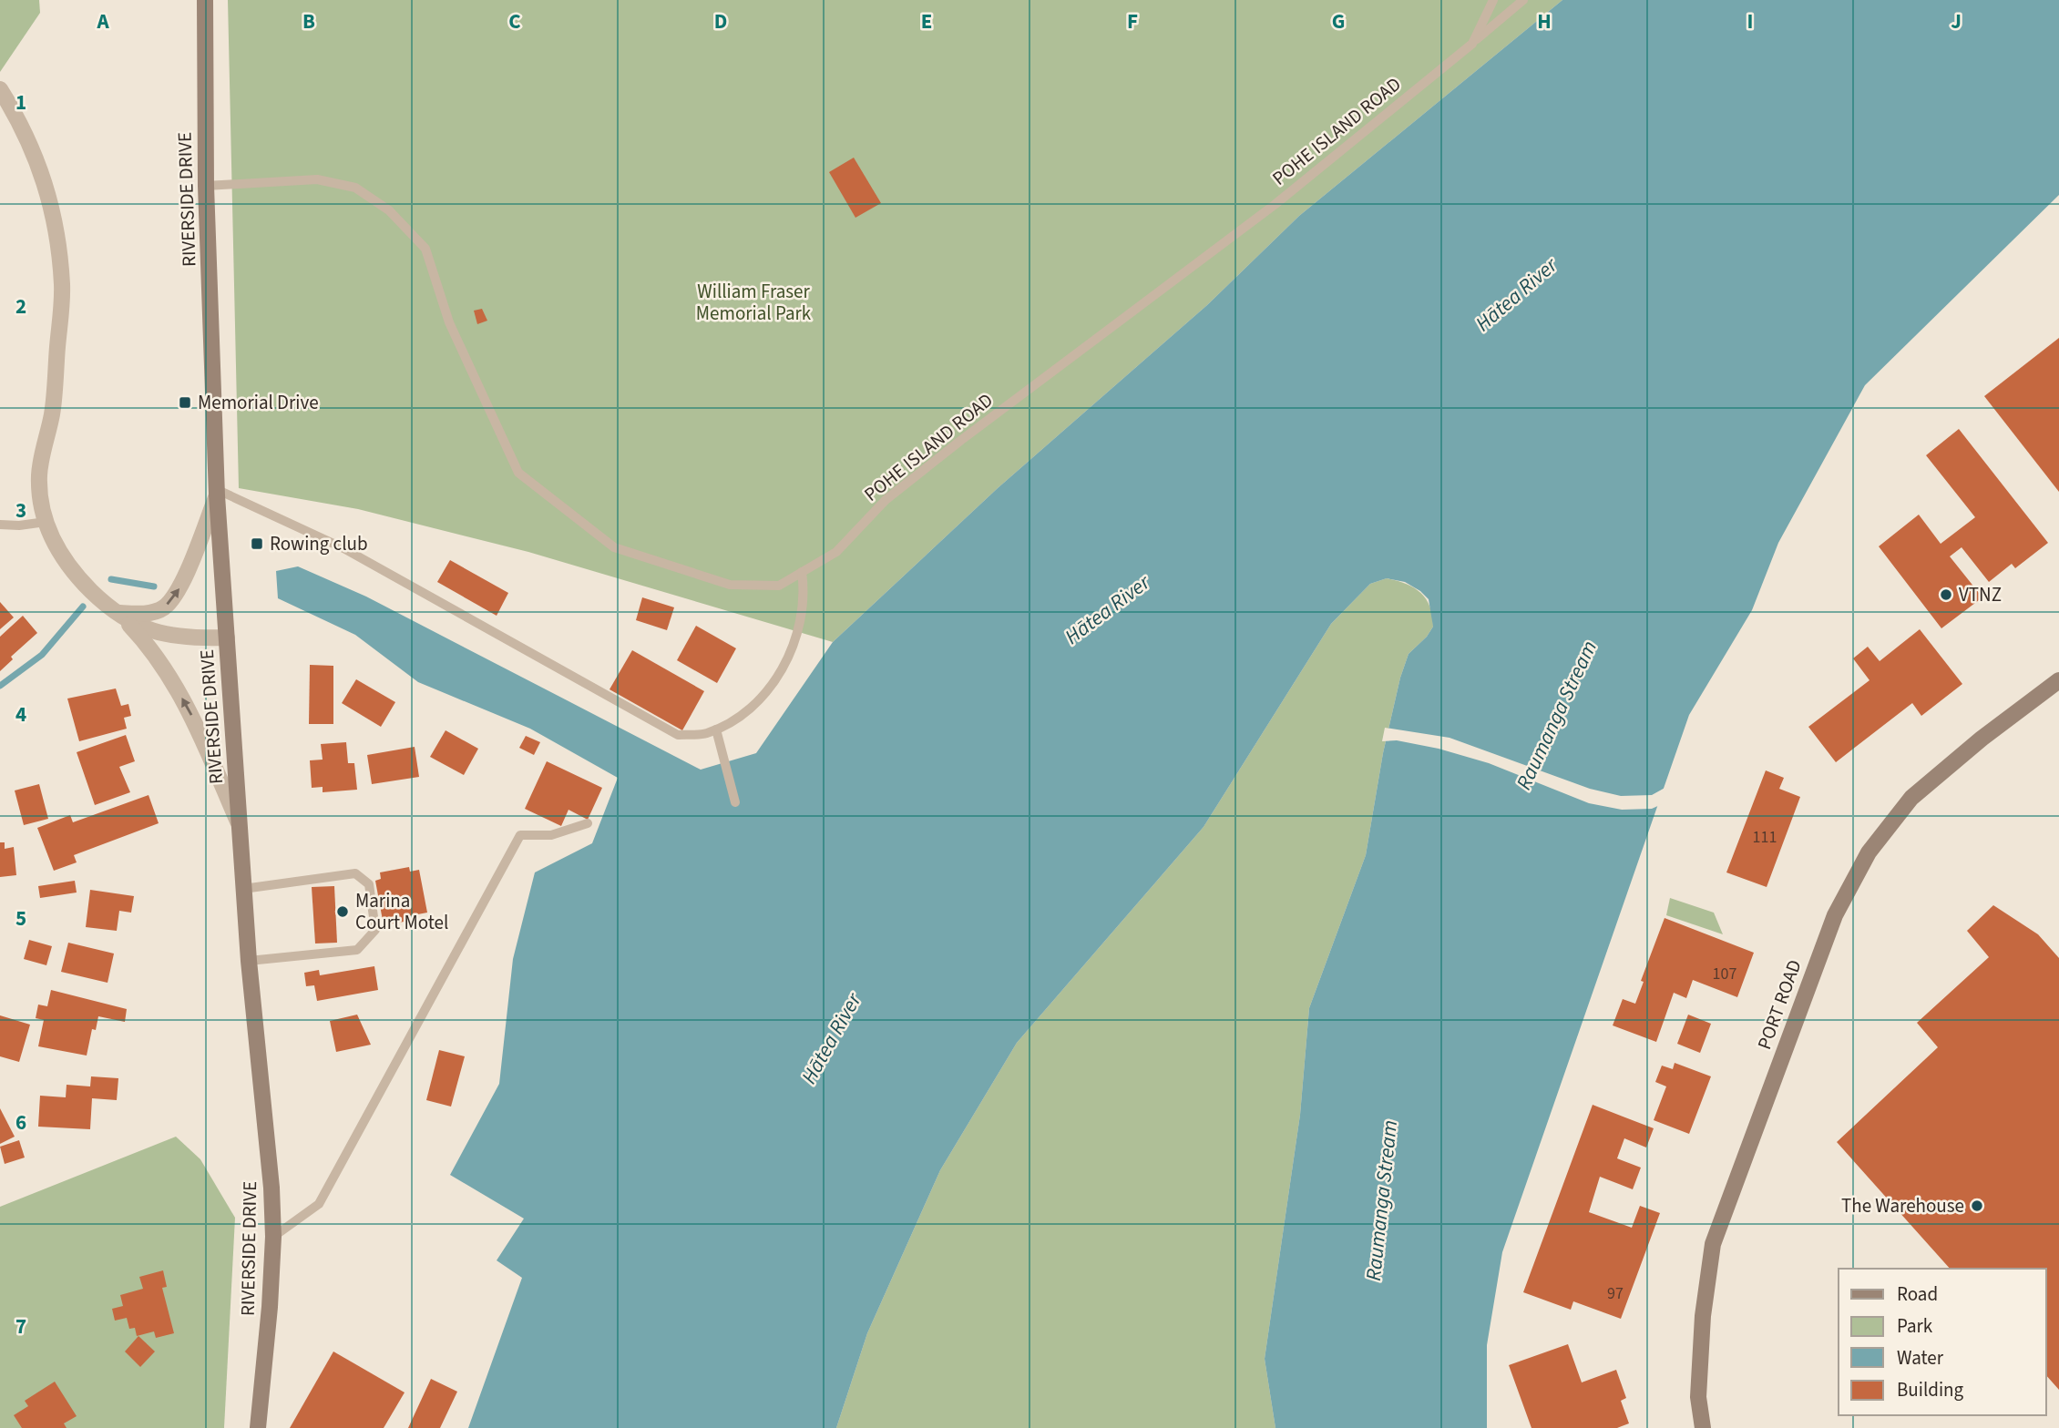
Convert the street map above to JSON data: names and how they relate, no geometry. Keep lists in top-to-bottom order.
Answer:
{
  "streets": {
    "main road": ["RIVERSIDE DRIVE", "PORT ROAD"],
    "lane": ["POHE ISLAND ROAD"]
  },
  "crossings": [
    ["POHE ISLAND ROAD", "RIVERSIDE DRIVE"]
  ],
  "water": ["Hātea River", "Raumanga Stream"],
  "parks": ["William Fraser Memorial Park"],
  "places": {
    "transit": ["Memorial Drive", "Rowing club"],
    "other": ["VTNZ", "Marina Court Motel", "The Warehouse"]
  },
  "house_numbers": ["111", "107", "97"],
  "legend": [
    "Road",
    "Park",
    "Water",
    "Building"
  ],
  "grid": {
    "columns": [
      "A",
      "B",
      "C",
      "D",
      "E",
      "F",
      "G",
      "H",
      "I",
      "J"
    ],
    "rows": [
      "1",
      "2",
      "3",
      "4",
      "5",
      "6",
      "7"
    ]
  }
}
